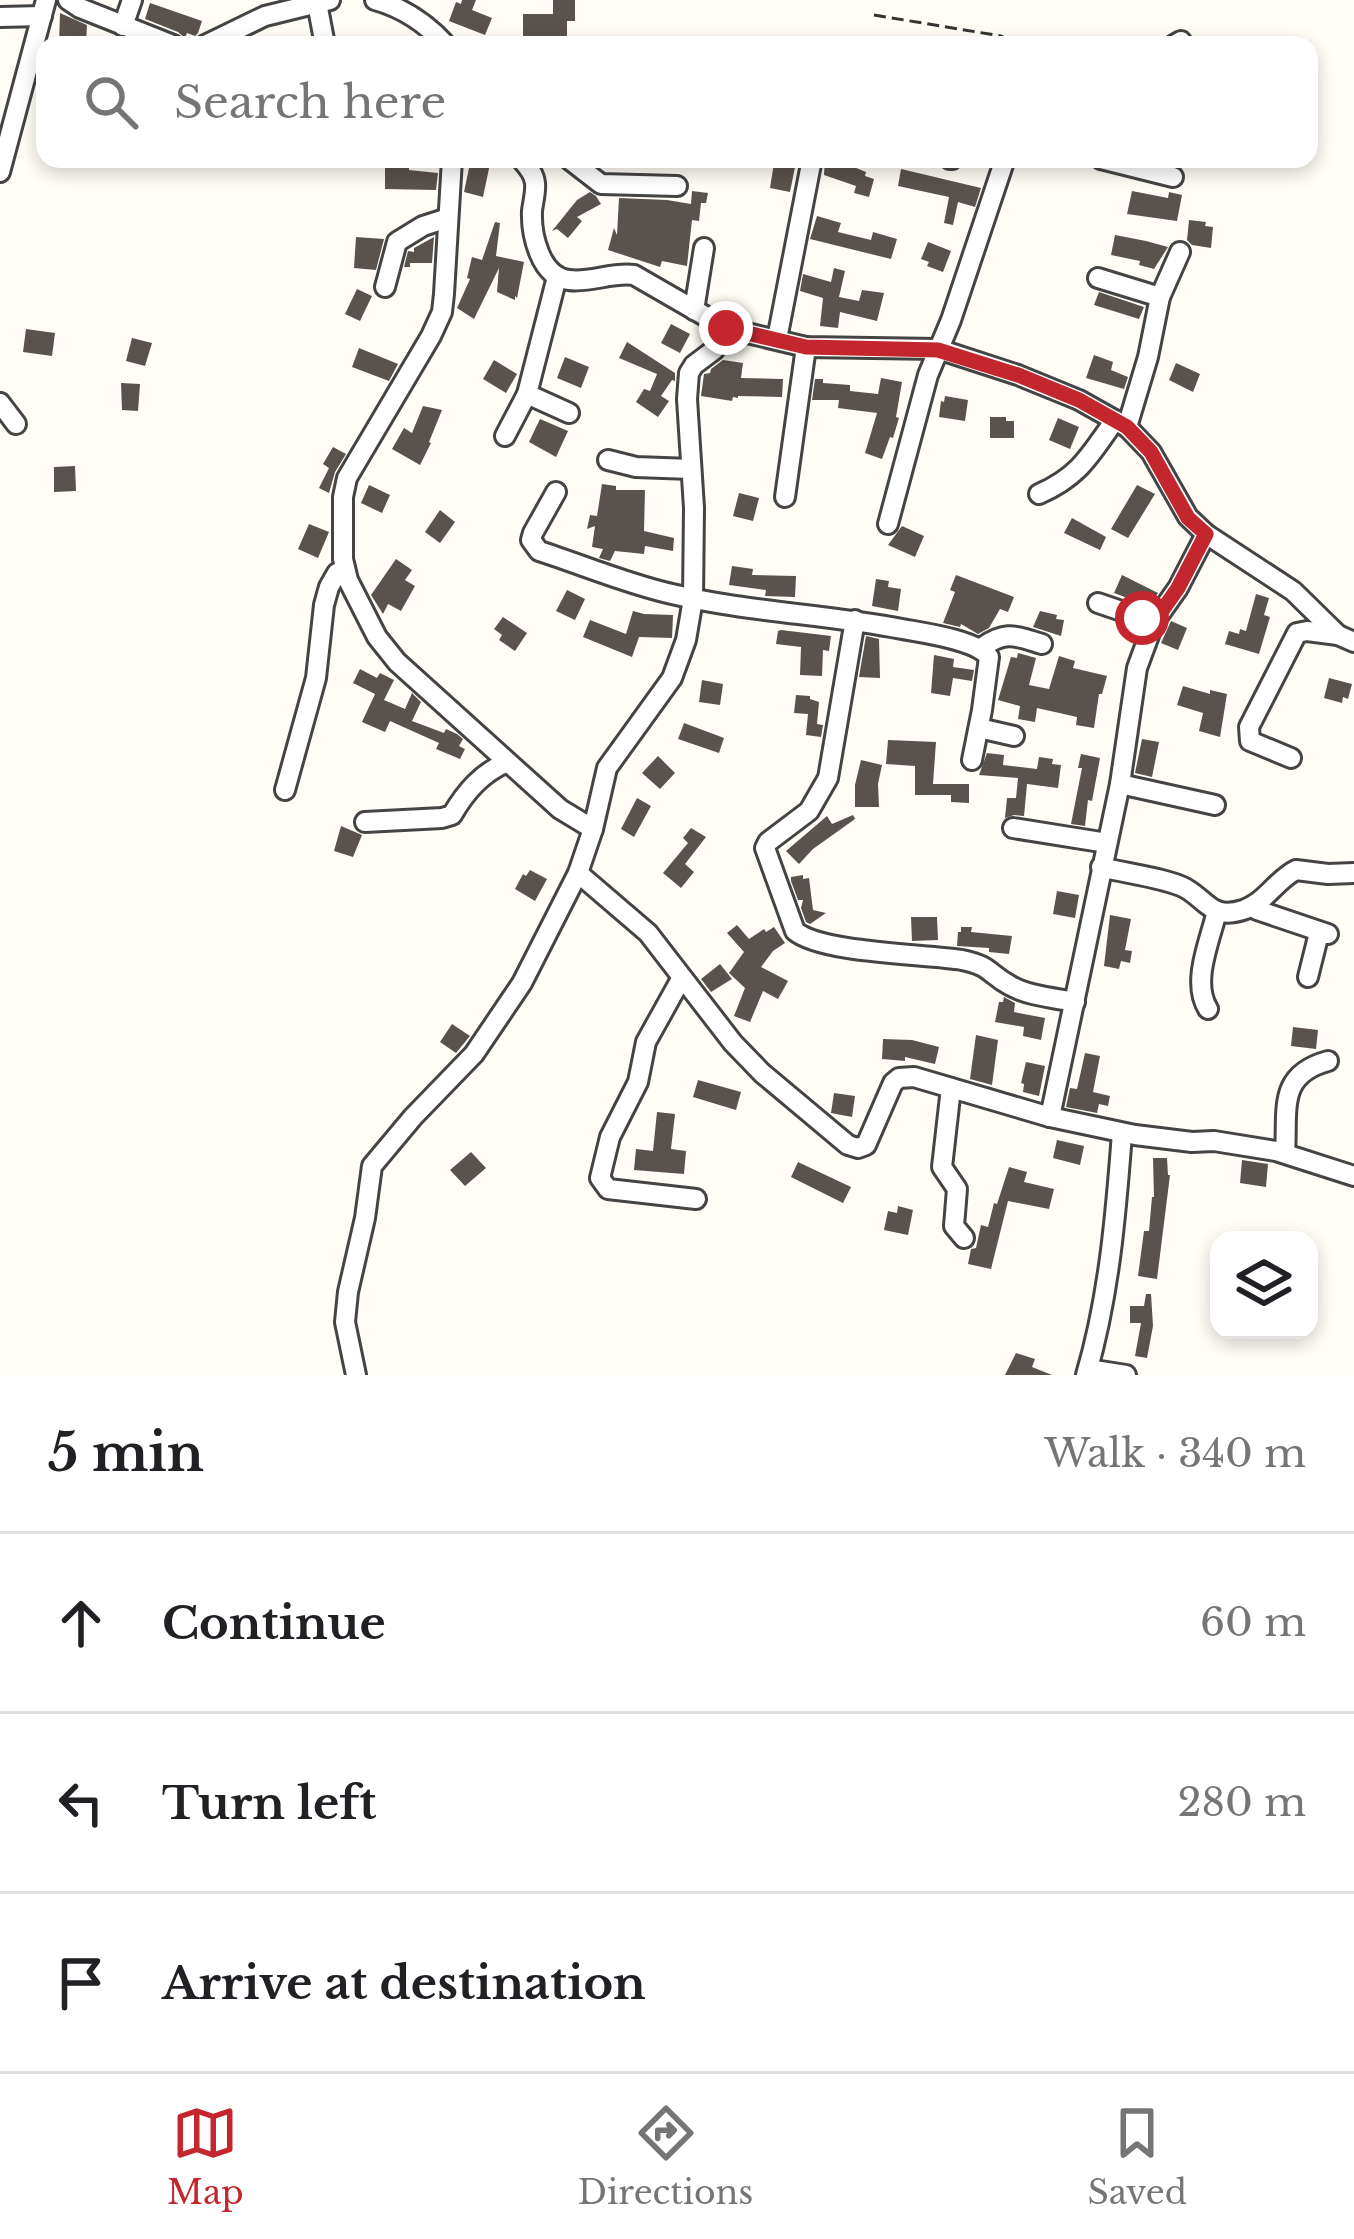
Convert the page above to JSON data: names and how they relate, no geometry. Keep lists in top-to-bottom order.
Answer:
{
  "page": {
    "search": "Search here",
    "heading": ["5 min", "Walk · 340 m"],
    "list": [
      ["Continue", "60 m"],
      ["Turn left", "280 m"],
      "Arrive at destination"
    ],
    "nav": ["Map", "Directions", "Saved"]
  }
}
